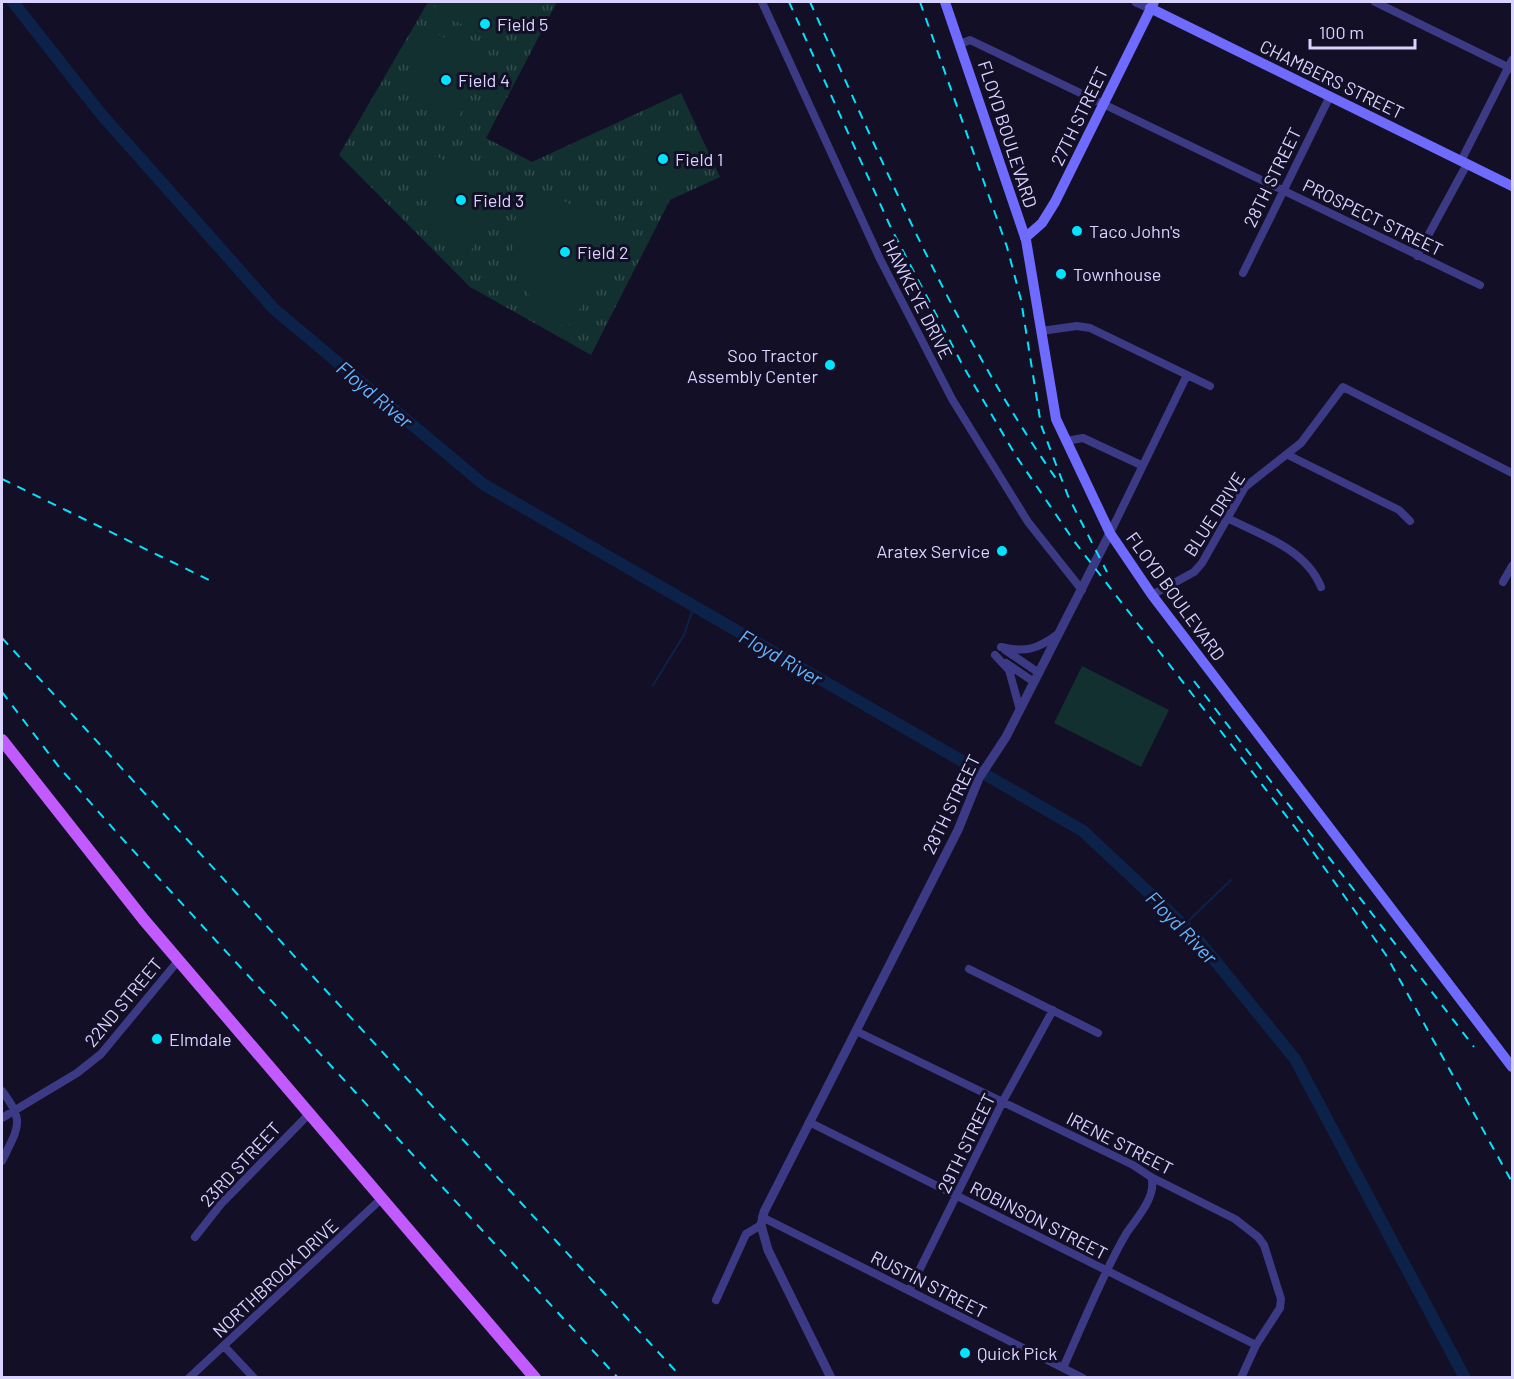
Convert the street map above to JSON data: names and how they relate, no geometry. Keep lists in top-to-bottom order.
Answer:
{
  "streets": {
    "main road": ["CHAMBERS STREET", "27TH STREET", "FLOYD BOULEVARD"],
    "street": [
      "28TH STREET",
      "PROSPECT STREET",
      "HAWKEYE DRIVE",
      "BLUE DRIVE",
      "22ND STREET",
      "29TH STREET",
      "IRENE STREET",
      "23RD STREET",
      "ROBINSON STREET",
      "NORTHBROOK DRIVE",
      "RUSTIN STREET"
    ]
  },
  "crossings": [
    ["CHAMBERS STREET", "27TH STREET"],
    ["CHAMBERS STREET", "28TH STREET"],
    ["27TH STREET", "FLOYD BOULEVARD"],
    ["27TH STREET", "PROSPECT STREET"],
    ["FLOYD BOULEVARD", "28TH STREET"],
    ["FLOYD BOULEVARD", "PROSPECT STREET"],
    ["FLOYD BOULEVARD", "BLUE DRIVE"],
    ["28TH STREET", "PROSPECT STREET"],
    ["28TH STREET", "HAWKEYE DRIVE"],
    ["28TH STREET", "IRENE STREET"],
    ["28TH STREET", "ROBINSON STREET"],
    ["28TH STREET", "RUSTIN STREET"],
    ["29TH STREET", "IRENE STREET"],
    ["29TH STREET", "ROBINSON STREET"],
    ["29TH STREET", "RUSTIN STREET"],
    ["IRENE STREET", "ROBINSON STREET"]
  ],
  "water": ["Floyd River"],
  "places": [
    "Field 5",
    "Field 4",
    "Field 1",
    "Field 3",
    "Taco John's",
    "Field 2",
    "Townhouse",
    "Soo Tractor Assembly Center",
    "Aratex Service",
    "Elmdale",
    "Quick Pick"
  ],
  "scale_bar": "100 m"
}
